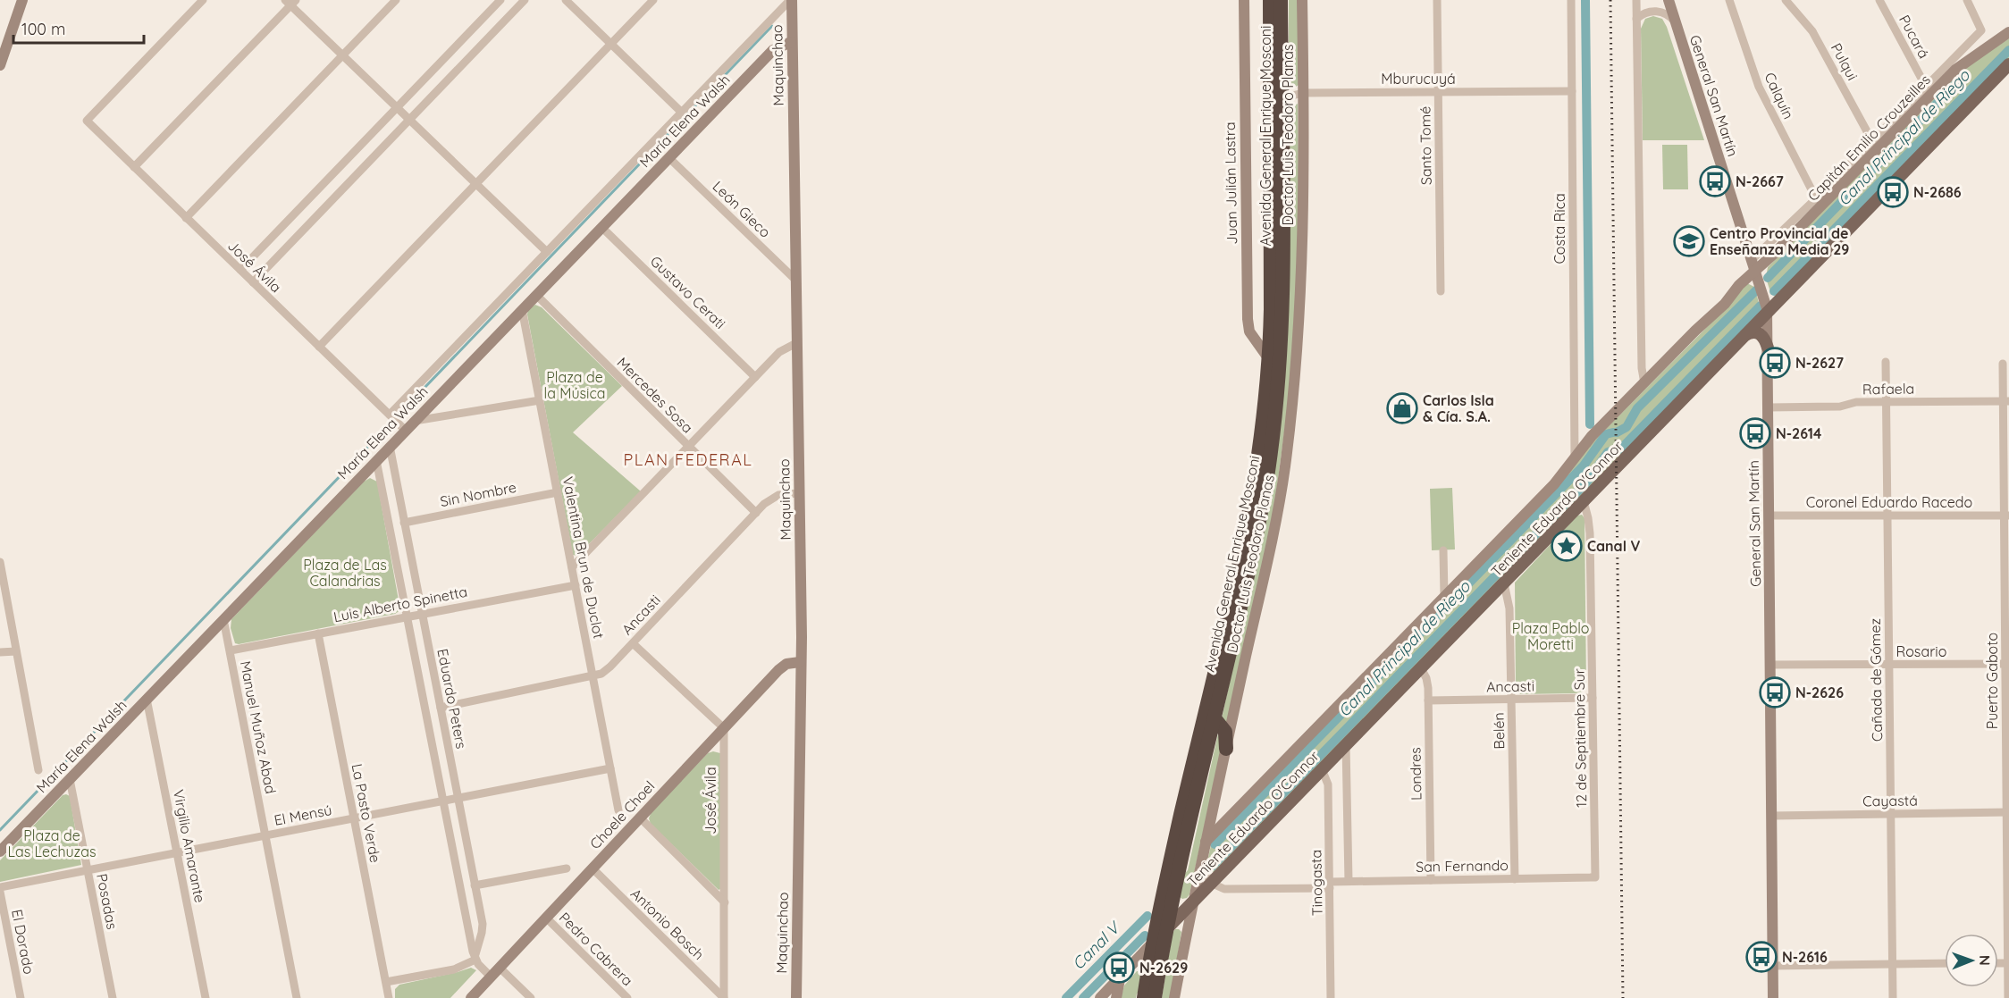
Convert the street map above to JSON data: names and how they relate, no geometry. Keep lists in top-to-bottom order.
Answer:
{
  "streets": {
    "highway": ["Avenida General Enrique Mosconi"],
    "main road": ["Teniente Eduardo O'Connor"],
    "street": [
      "Pucará",
      "Pulqui",
      "Maquinchao",
      "Mburucuyá",
      "General San Martín",
      "Calquín",
      "María Elena Walsh",
      "Doctor Luis Teodoro Planas",
      "Capitán Emilio Crouzeilles",
      "Santo Tomé",
      "Juan Julián Lastra",
      "León Gieco",
      "Costa Rica",
      "José Ávila",
      "Gustavo Cerati",
      "Rafaela",
      "Mercedes Sosa",
      "Sin Nombre",
      "Coronel Eduardo Racedo",
      "Valentina Brun de Duclot",
      "Luis Alberto Spinetta",
      "Ancasti",
      "Rosario",
      "Cañada de Gómez",
      "Puerto Gaboto",
      "Eduardo Peters",
      "Manuel Muñoz Abad",
      "Belén",
      "12 de Septiembre Sur",
      "Londres",
      "Cayastá",
      "La Pasto Verde",
      "El Mensú",
      "Choele Choel",
      "Virgilio Amarante",
      "San Fernando",
      "Tinogasta",
      "Posadas",
      "Antonio Bosch",
      "El Dorado",
      "Pedro Cabrera"
    ]
  },
  "crossings": [
    ["Maquinchao", "María Elena Walsh"],
    ["Maquinchao", "León Gieco"],
    ["Maquinchao", "Ancasti"],
    ["Maquinchao", "Choele Choel"],
    ["Mburucuyá", "Doctor Luis Teodoro Planas"],
    ["Mburucuyá", "Santo Tomé"],
    ["Mburucuyá", "Costa Rica"],
    ["General San Martín", "Capitán Emilio Crouzeilles"],
    ["General San Martín", "Rafaela"],
    ["General San Martín", "Coronel Eduardo Racedo"],
    ["General San Martín", "Teniente Eduardo O'Connor"],
    ["General San Martín", "Rosario"],
    ["General San Martín", "Cayastá"],
    ["María Elena Walsh", "León Gieco"],
    ["María Elena Walsh", "José Ávila"],
    ["María Elena Walsh", "Gustavo Cerati"],
    ["María Elena Walsh", "Mercedes Sosa"],
    ["María Elena Walsh", "Valentina Brun de Duclot"],
    ["María Elena Walsh", "Eduardo Peters"],
    ["María Elena Walsh", "Manuel Muñoz Abad"],
    ["María Elena Walsh", "Virgilio Amarante"],
    ["María Elena Walsh", "Posadas"],
    ["Doctor Luis Teodoro Planas", "Teniente Eduardo O'Connor"],
    ["Avenida General Enrique Mosconi", "Juan Julián Lastra"],
    ["Avenida General Enrique Mosconi", "Teniente Eduardo O'Connor"],
    ["Capitán Emilio Crouzeilles", "Teniente Eduardo O'Connor"],
    ["Costa Rica", "Teniente Eduardo O'Connor"],
    ["José Ávila", "Choele Choel"],
    ["José Ávila", "Antonio Bosch"],
    ["Rafaela", "Cañada de Gómez"],
    ["Rafaela", "Puerto Gaboto"],
    ["Mercedes Sosa", "Ancasti"],
    ["Sin Nombre", "Valentina Brun de Duclot"],
    ["Sin Nombre", "Eduardo Peters"],
    ["Coronel Eduardo Racedo", "Cañada de Gómez"],
    ["Coronel Eduardo Racedo", "Puerto Gaboto"],
    ["Teniente Eduardo O'Connor", "Belén"],
    ["Teniente Eduardo O'Connor", "12 de Septiembre Sur"],
    ["Teniente Eduardo O'Connor", "Londres"],
    ["Teniente Eduardo O'Connor", "San Fernando"],
    ["Teniente Eduardo O'Connor", "Tinogasta"],
    ["Valentina Brun de Duclot", "Luis Alberto Spinetta"],
    ["Valentina Brun de Duclot", "Ancasti"],
    ["Valentina Brun de Duclot", "El Mensú"],
    ["Luis Alberto Spinetta", "Eduardo Peters"],
    ["Luis Alberto Spinetta", "Manuel Muñoz Abad"],
    ["Luis Alberto Spinetta", "La Pasto Verde"],
    ["Ancasti", "Eduardo Peters"],
    ["Ancasti", "Belén"],
    ["Ancasti", "12 de Septiembre Sur"],
    ["Ancasti", "Londres"],
    ["Rosario", "Cañada de Gómez"],
    ["Rosario", "Puerto Gaboto"],
    ["Cañada de Gómez", "Cayastá"],
    ["Puerto Gaboto", "Cayastá"],
    ["Eduardo Peters", "El Mensú"],
    ["Manuel Muñoz Abad", "El Mensú"],
    ["Belén", "San Fernando"],
    ["12 de Septiembre Sur", "San Fernando"],
    ["Londres", "San Fernando"],
    ["La Pasto Verde", "El Mensú"],
    ["El Mensú", "Virgilio Amarante"],
    ["El Mensú", "Posadas"],
    ["Choele Choel", "Antonio Bosch"],
    ["Choele Choel", "Pedro Cabrera"],
    ["San Fernando", "Tinogasta"]
  ],
  "districts": ["PLAN FEDERAL"],
  "water": ["Canal Principal de Riego", "Canal V"],
  "parks": [
    "Plaza de la Música",
    "Plaza de Las Calandrias",
    "Plaza Pablo Moretti",
    "Plaza de Las Lechuzas"
  ],
  "places": {
    "bus stop": [
      "N-2667",
      "N-2686",
      "N-2627",
      "N-2614",
      "N-2626",
      "N-2616",
      "N-2629"
    ],
    "school or university": ["Centro Provincial de Enseñanza Media 29"],
    "shop": ["Carlos Isla & Cía. S.A."],
    "place": ["Canal V"]
  },
  "scale_bar": "100 m",
  "north": "right"
}
